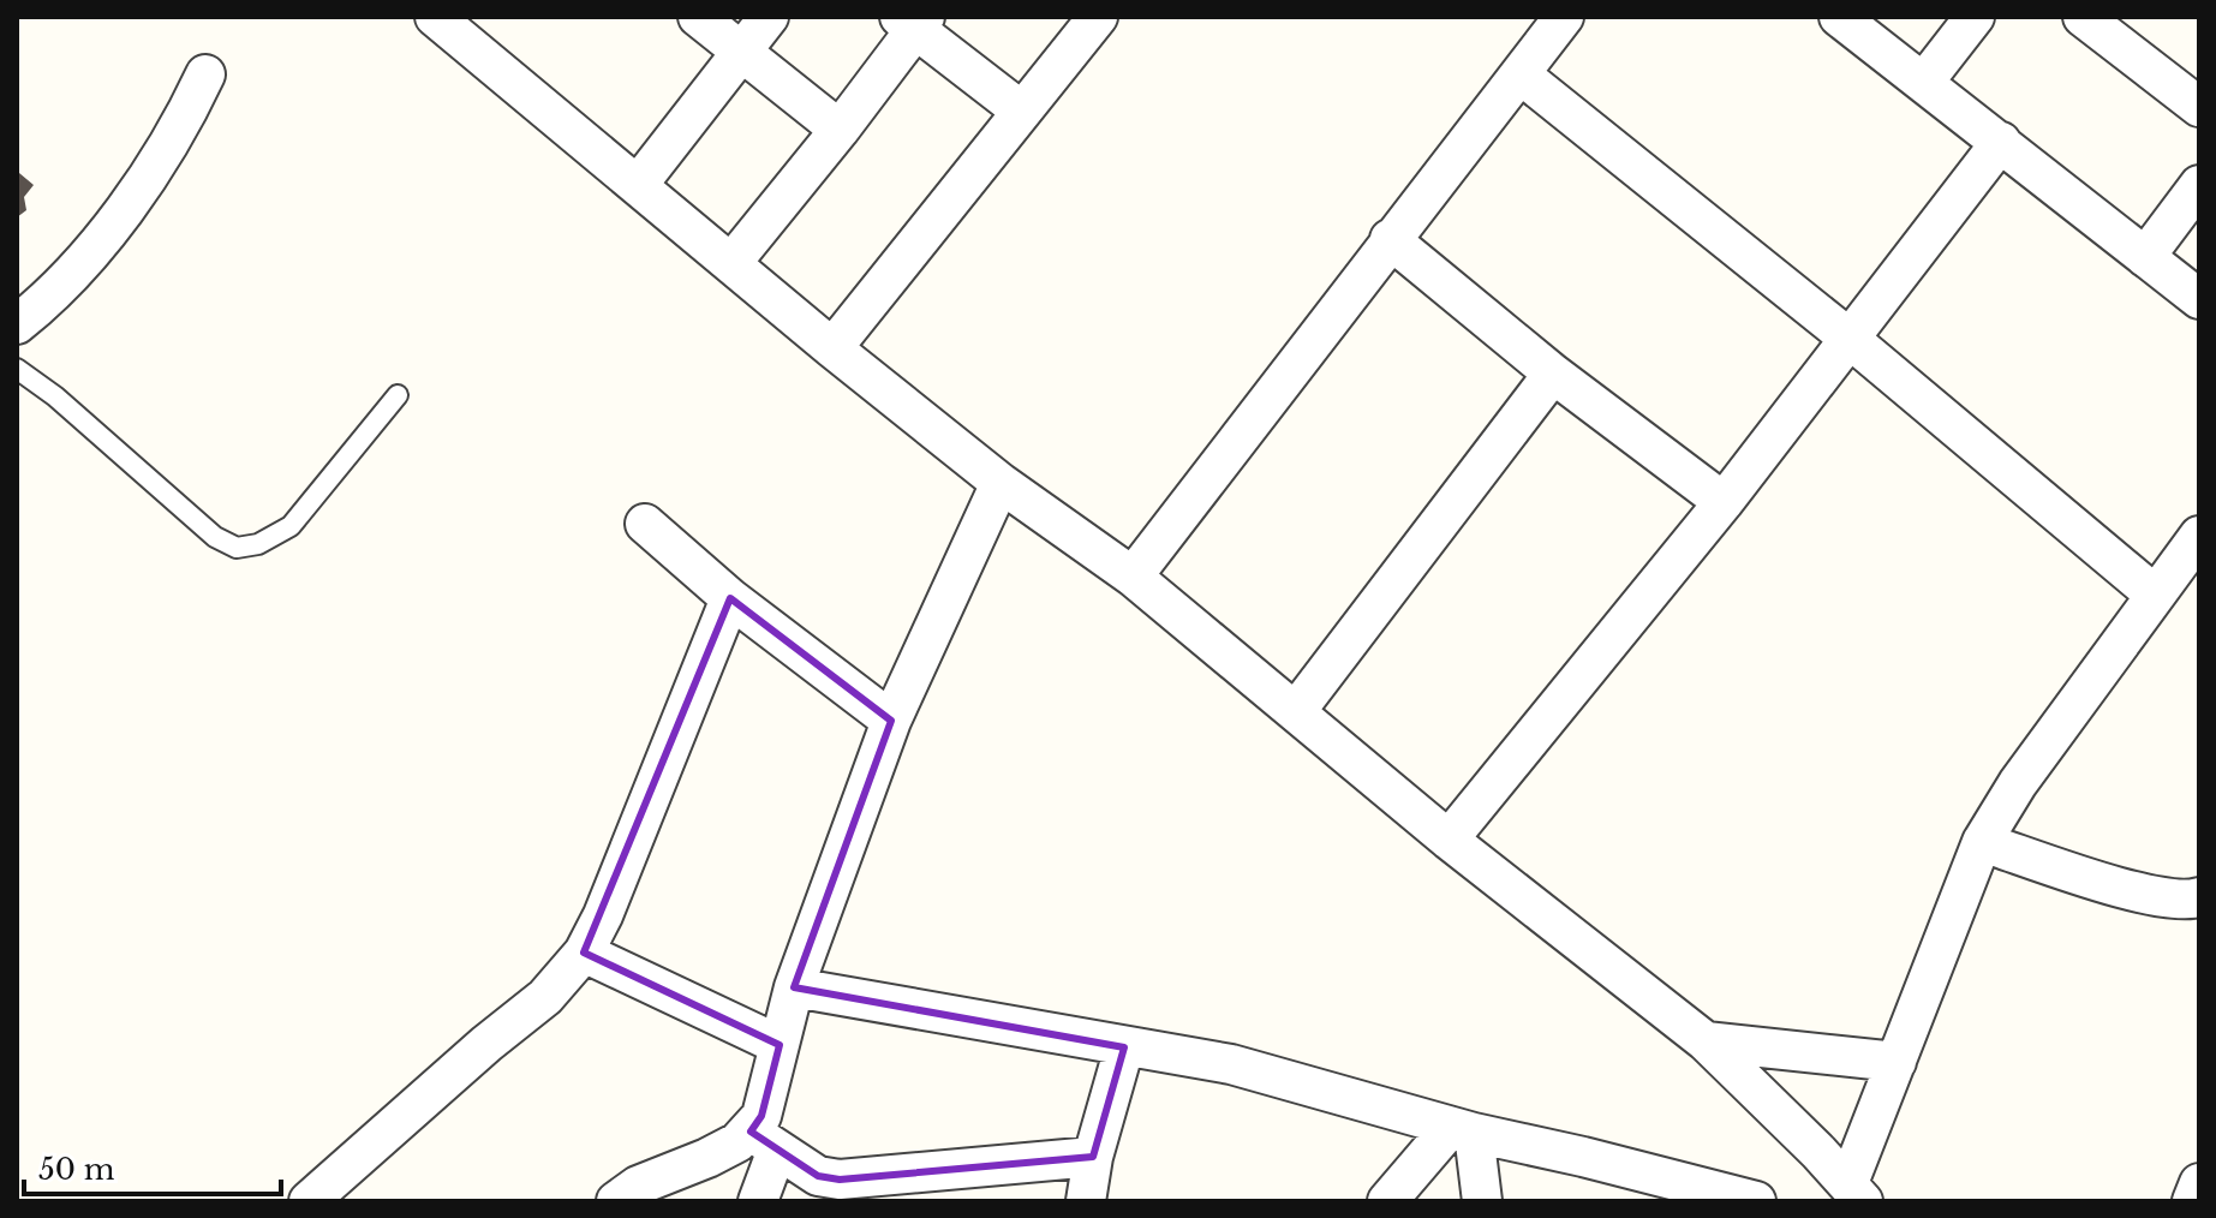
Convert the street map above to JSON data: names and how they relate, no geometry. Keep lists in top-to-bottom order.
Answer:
{
  "scale_bar": "50 m"
}
